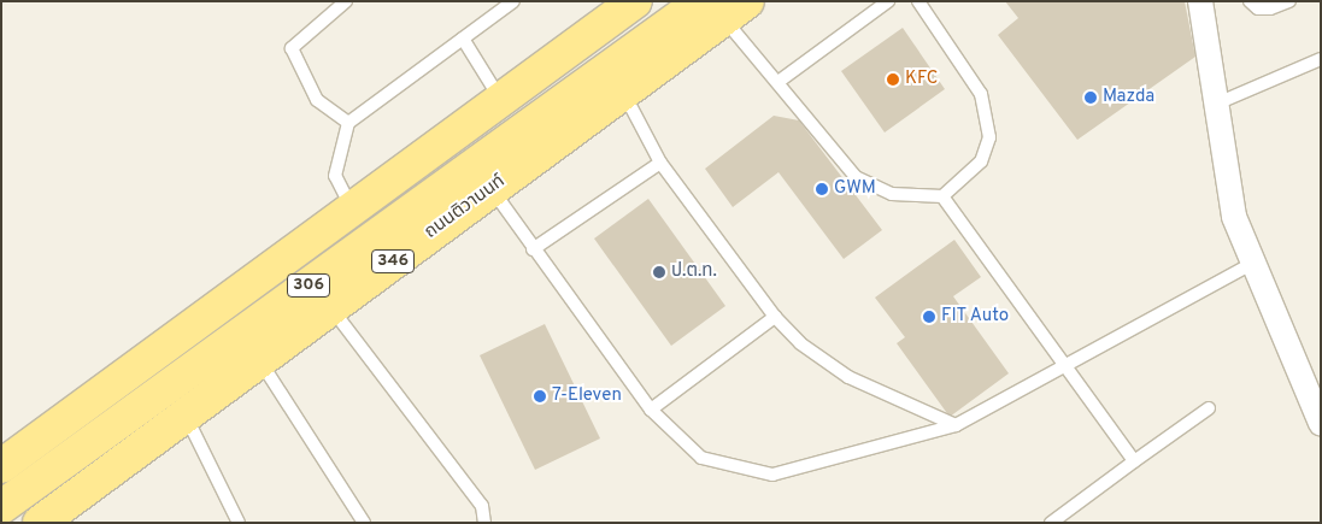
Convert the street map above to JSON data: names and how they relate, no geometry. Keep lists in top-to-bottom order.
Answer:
{
  "streets": {
    "main road": ["ถนนติวานนท์", "346", "306"]
  },
  "crossings": [
    ["ถนนติวานนท์", "306"]
  ],
  "places": [
    "KFC",
    "Mazda",
    "GWM",
    "ป.ต.ท.",
    "FIT Auto",
    "7-Eleven"
  ]
}
